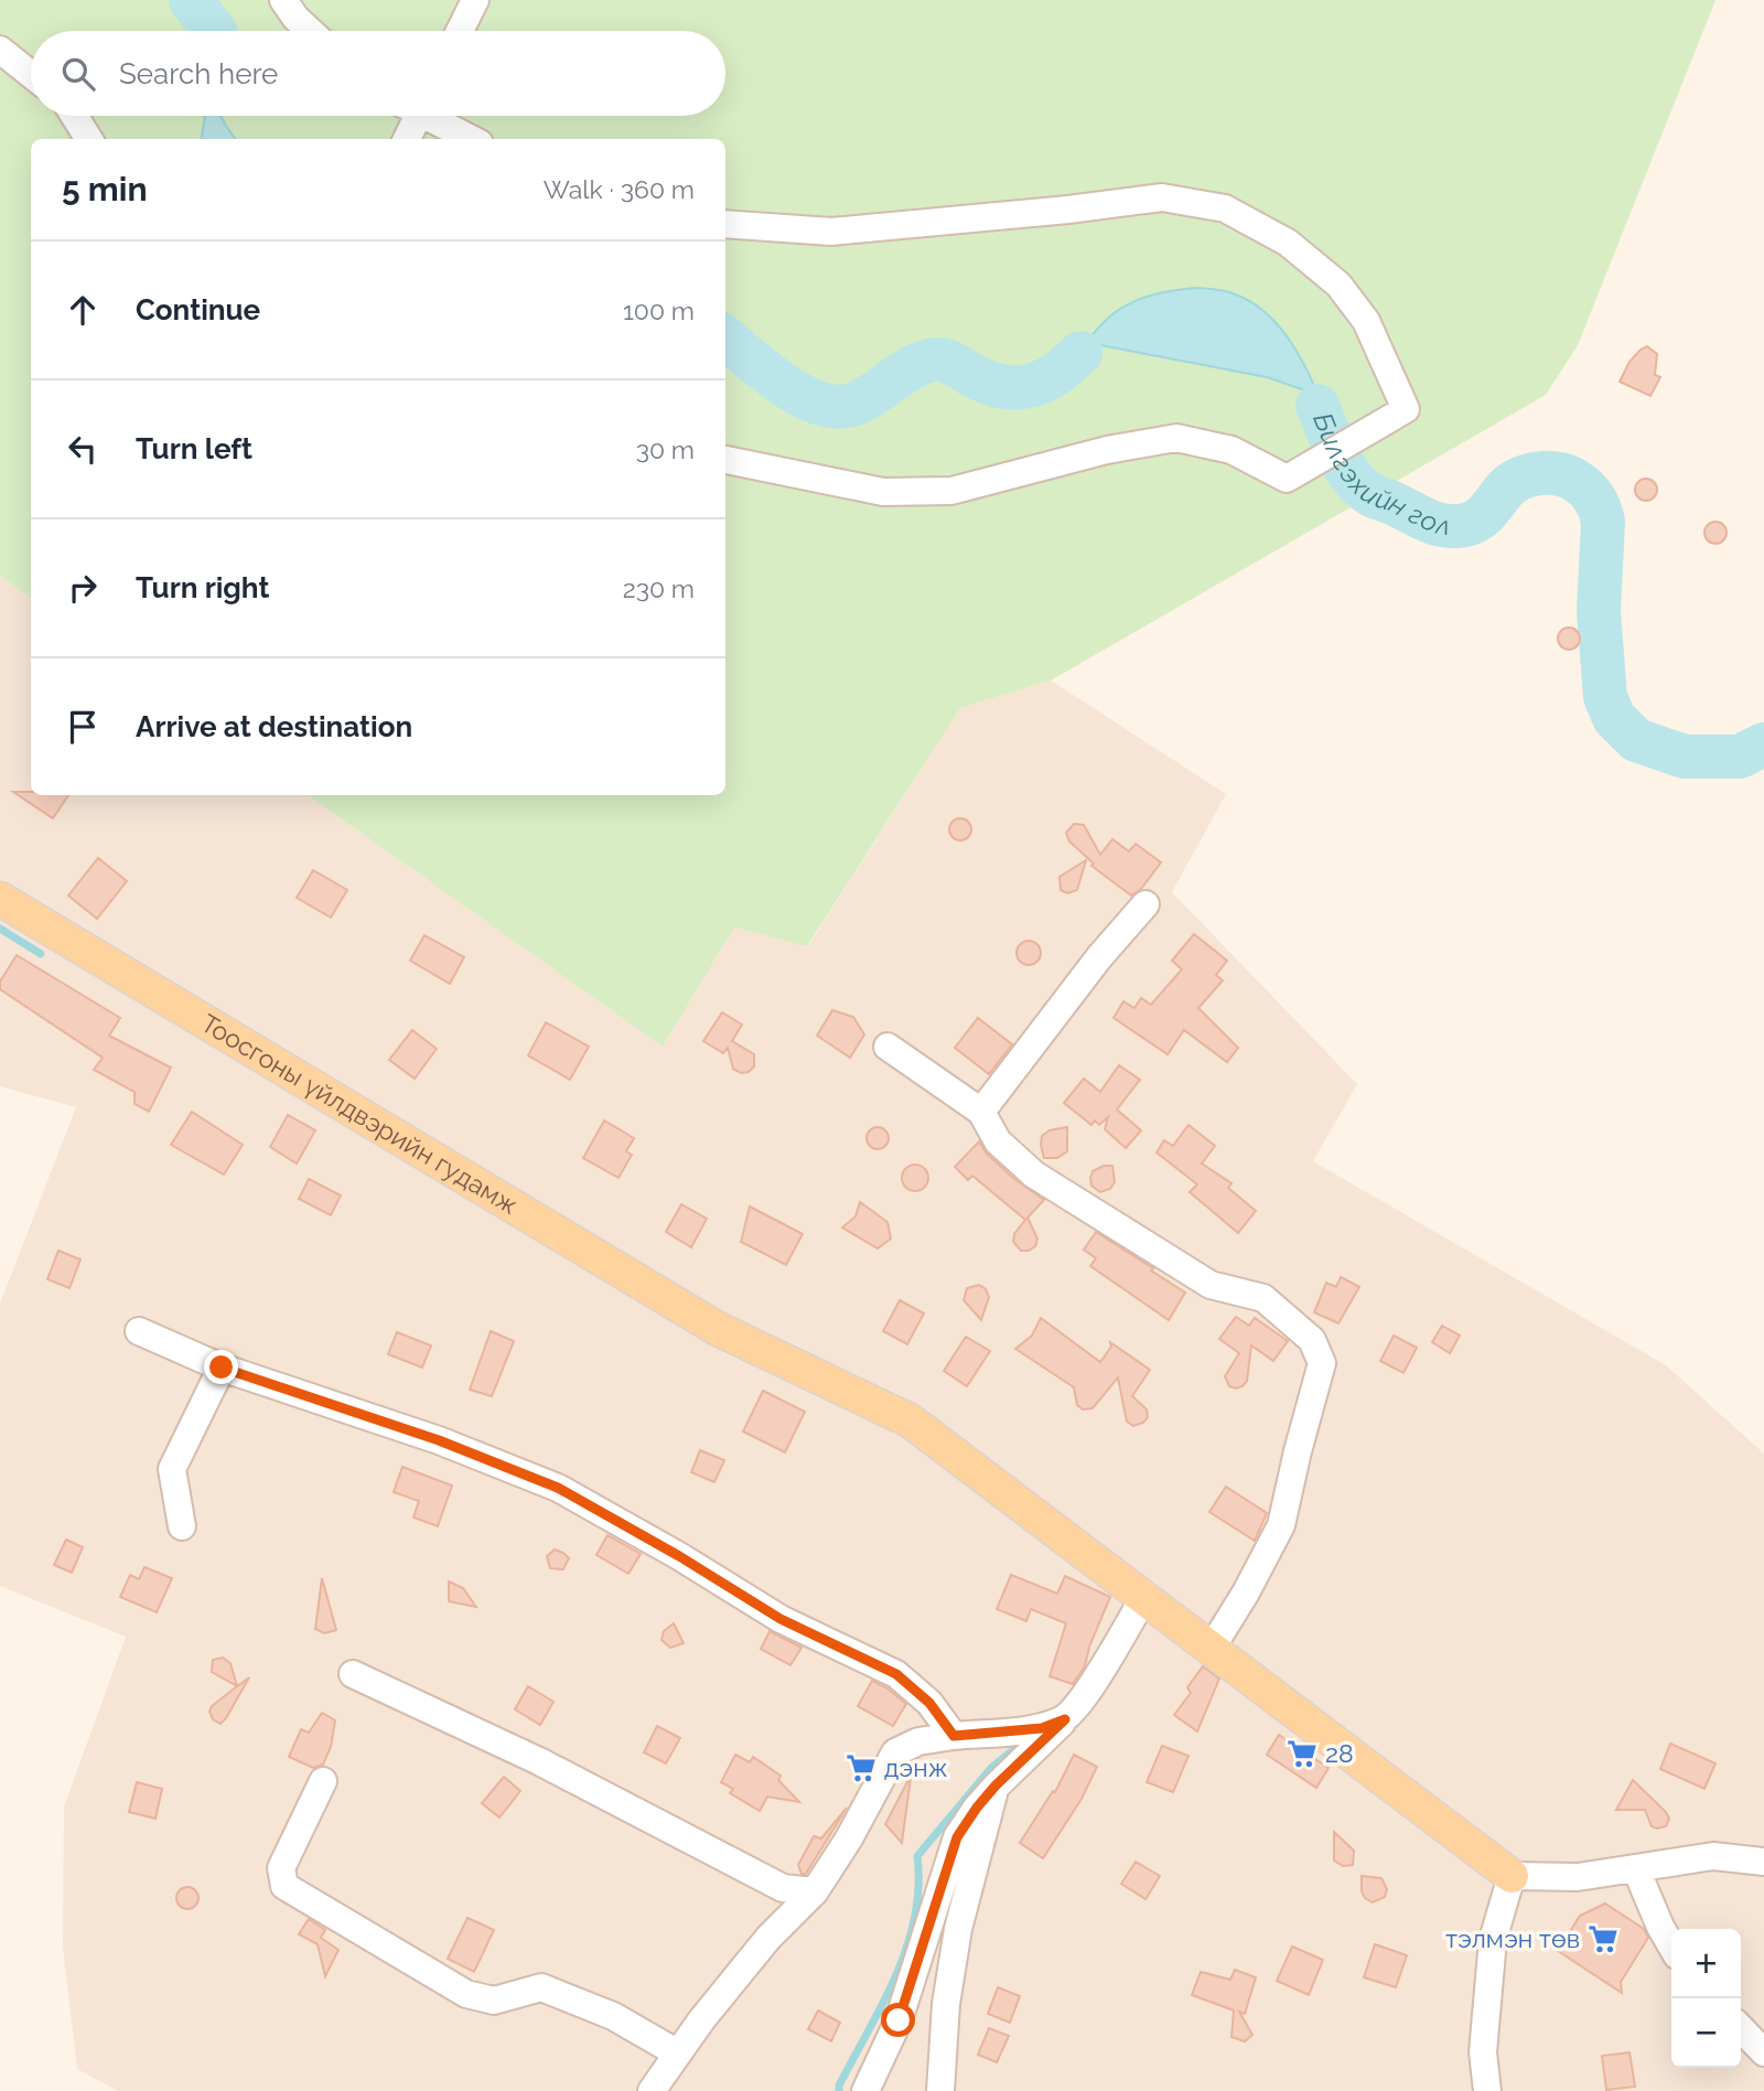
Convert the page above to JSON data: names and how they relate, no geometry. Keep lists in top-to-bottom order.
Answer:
{
  "streets": {
    "main road": ["Тоосгоны үйлдвэрийн гудамж"]
  },
  "water": ["Билгэхийн гол"],
  "places": {
    "supermarket": ["28", "дэнж", "тэлмэн төв"]
  },
  "page": {
    "search": "Search here",
    "heading": ["5 min", "Walk · 360 m"],
    "list": [
      ["Continue", "100 m"],
      ["Turn left", "30 m"],
      ["Turn right", "230 m"],
      "Arrive at destination"
    ],
    "map_buttons": ["+", "−"]
  }
}
